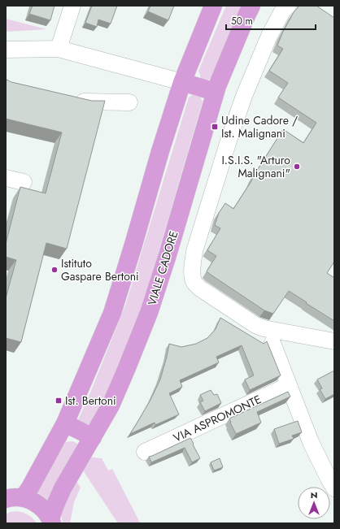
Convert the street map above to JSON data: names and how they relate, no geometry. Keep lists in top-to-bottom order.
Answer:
{
  "streets": {
    "main road": ["VIALE CADORE"],
    "street": ["VIA ASPROMONTE"]
  },
  "places": {
    "transit": ["Udine Cadore / Ist. Malignani", "Ist. Bertoni"],
    "other": ["I.S.I.S. \"Arturo Malignani\"", "Istituto Gaspare Bertoni"]
  },
  "scale_bar": "50 m",
  "north": "top"
}
